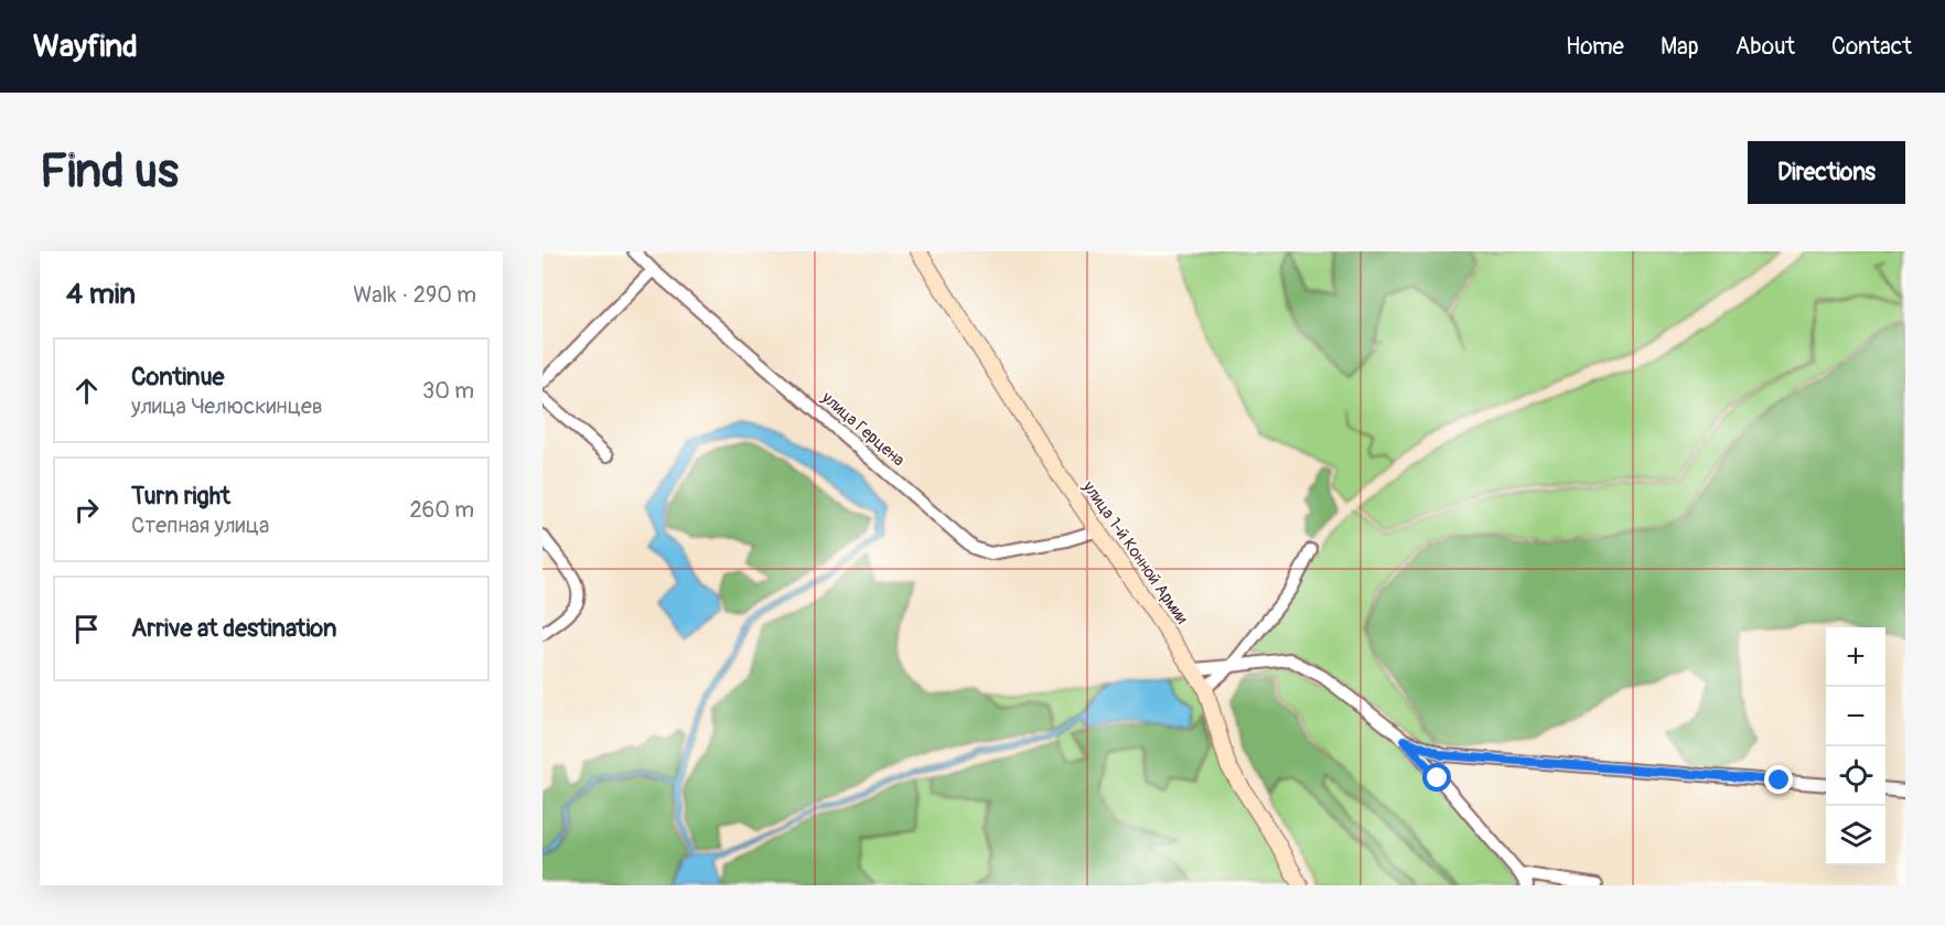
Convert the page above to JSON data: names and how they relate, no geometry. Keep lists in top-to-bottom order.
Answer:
{
  "streets": {
    "main road": ["улица 1-й Конной Армии"],
    "street": ["улица Герцена"]
  },
  "crossings": [
    ["улица Герцена", "улица 1-й Конной Армии"]
  ],
  "page": {
    "header": "Wayfind",
    "nav": [
      "Home",
      "Map",
      "About",
      "Contact"
    ],
    "buttons": "Directions",
    "title": "Find us",
    "heading": ["4 min", "Walk · 290 m"],
    "list": [
      ["Continue", "улица Челюскинцев", "30 m"],
      ["Turn right", "Степная улица", "260 m"],
      "Arrive at destination"
    ],
    "map_buttons": ["+", "−"]
  }
}
